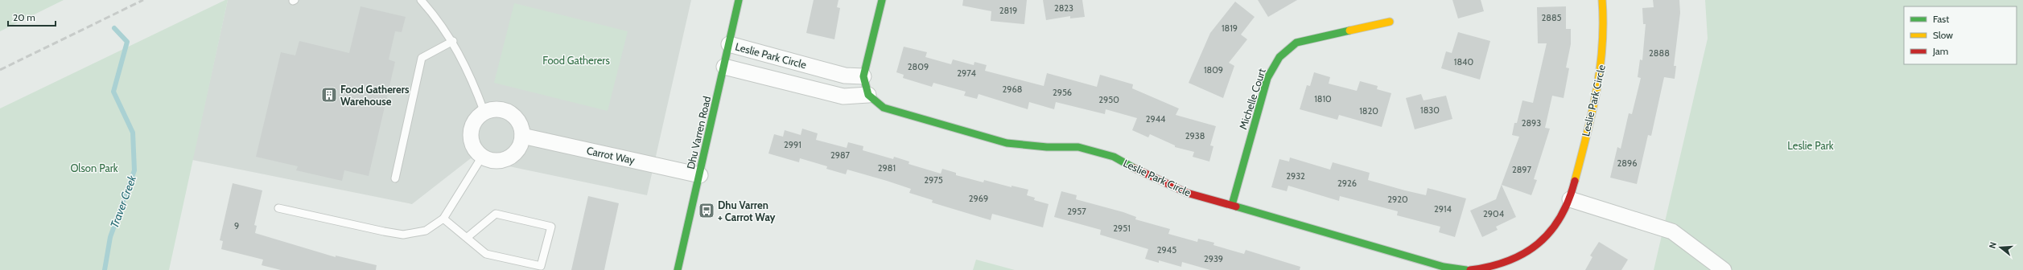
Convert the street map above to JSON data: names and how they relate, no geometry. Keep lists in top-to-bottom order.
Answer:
{
  "streets": {
    "street": [
      "Leslie Park Circle",
      "Michelle Court",
      "Dhu Varren Road",
      "Carrot Way"
    ]
  },
  "crossings": [
    ["Leslie Park Circle", "Michelle Court"],
    ["Leslie Park Circle", "Dhu Varren Road"],
    ["Dhu Varren Road", "Carrot Way"]
  ],
  "water": ["Traver Creek"],
  "parks": ["Food Gatherers", "Leslie Park", "Olson Park"],
  "places": {
    "building": ["Food Gatherers Warehouse"],
    "bus stop": ["Dhu Varren + Carrot Way"]
  },
  "house_numbers": [
    "2823",
    "2819",
    "2885",
    "1819",
    "2888",
    "1840",
    "2809",
    "1809",
    "2974",
    "2968",
    "2956",
    "1810",
    "2950",
    "1830",
    "1820",
    "2944",
    "2893",
    "2938",
    "2991",
    "2987",
    "2896",
    "2981",
    "2897",
    "2932",
    "2975",
    "2926",
    "2969",
    "2920",
    "2914",
    "2957",
    "2904",
    "9",
    "2951",
    "2945",
    "2939"
  ],
  "legend": ["Fast", "Slow", "Jam"],
  "scale_bar": "20 m",
  "north": "left"
}
